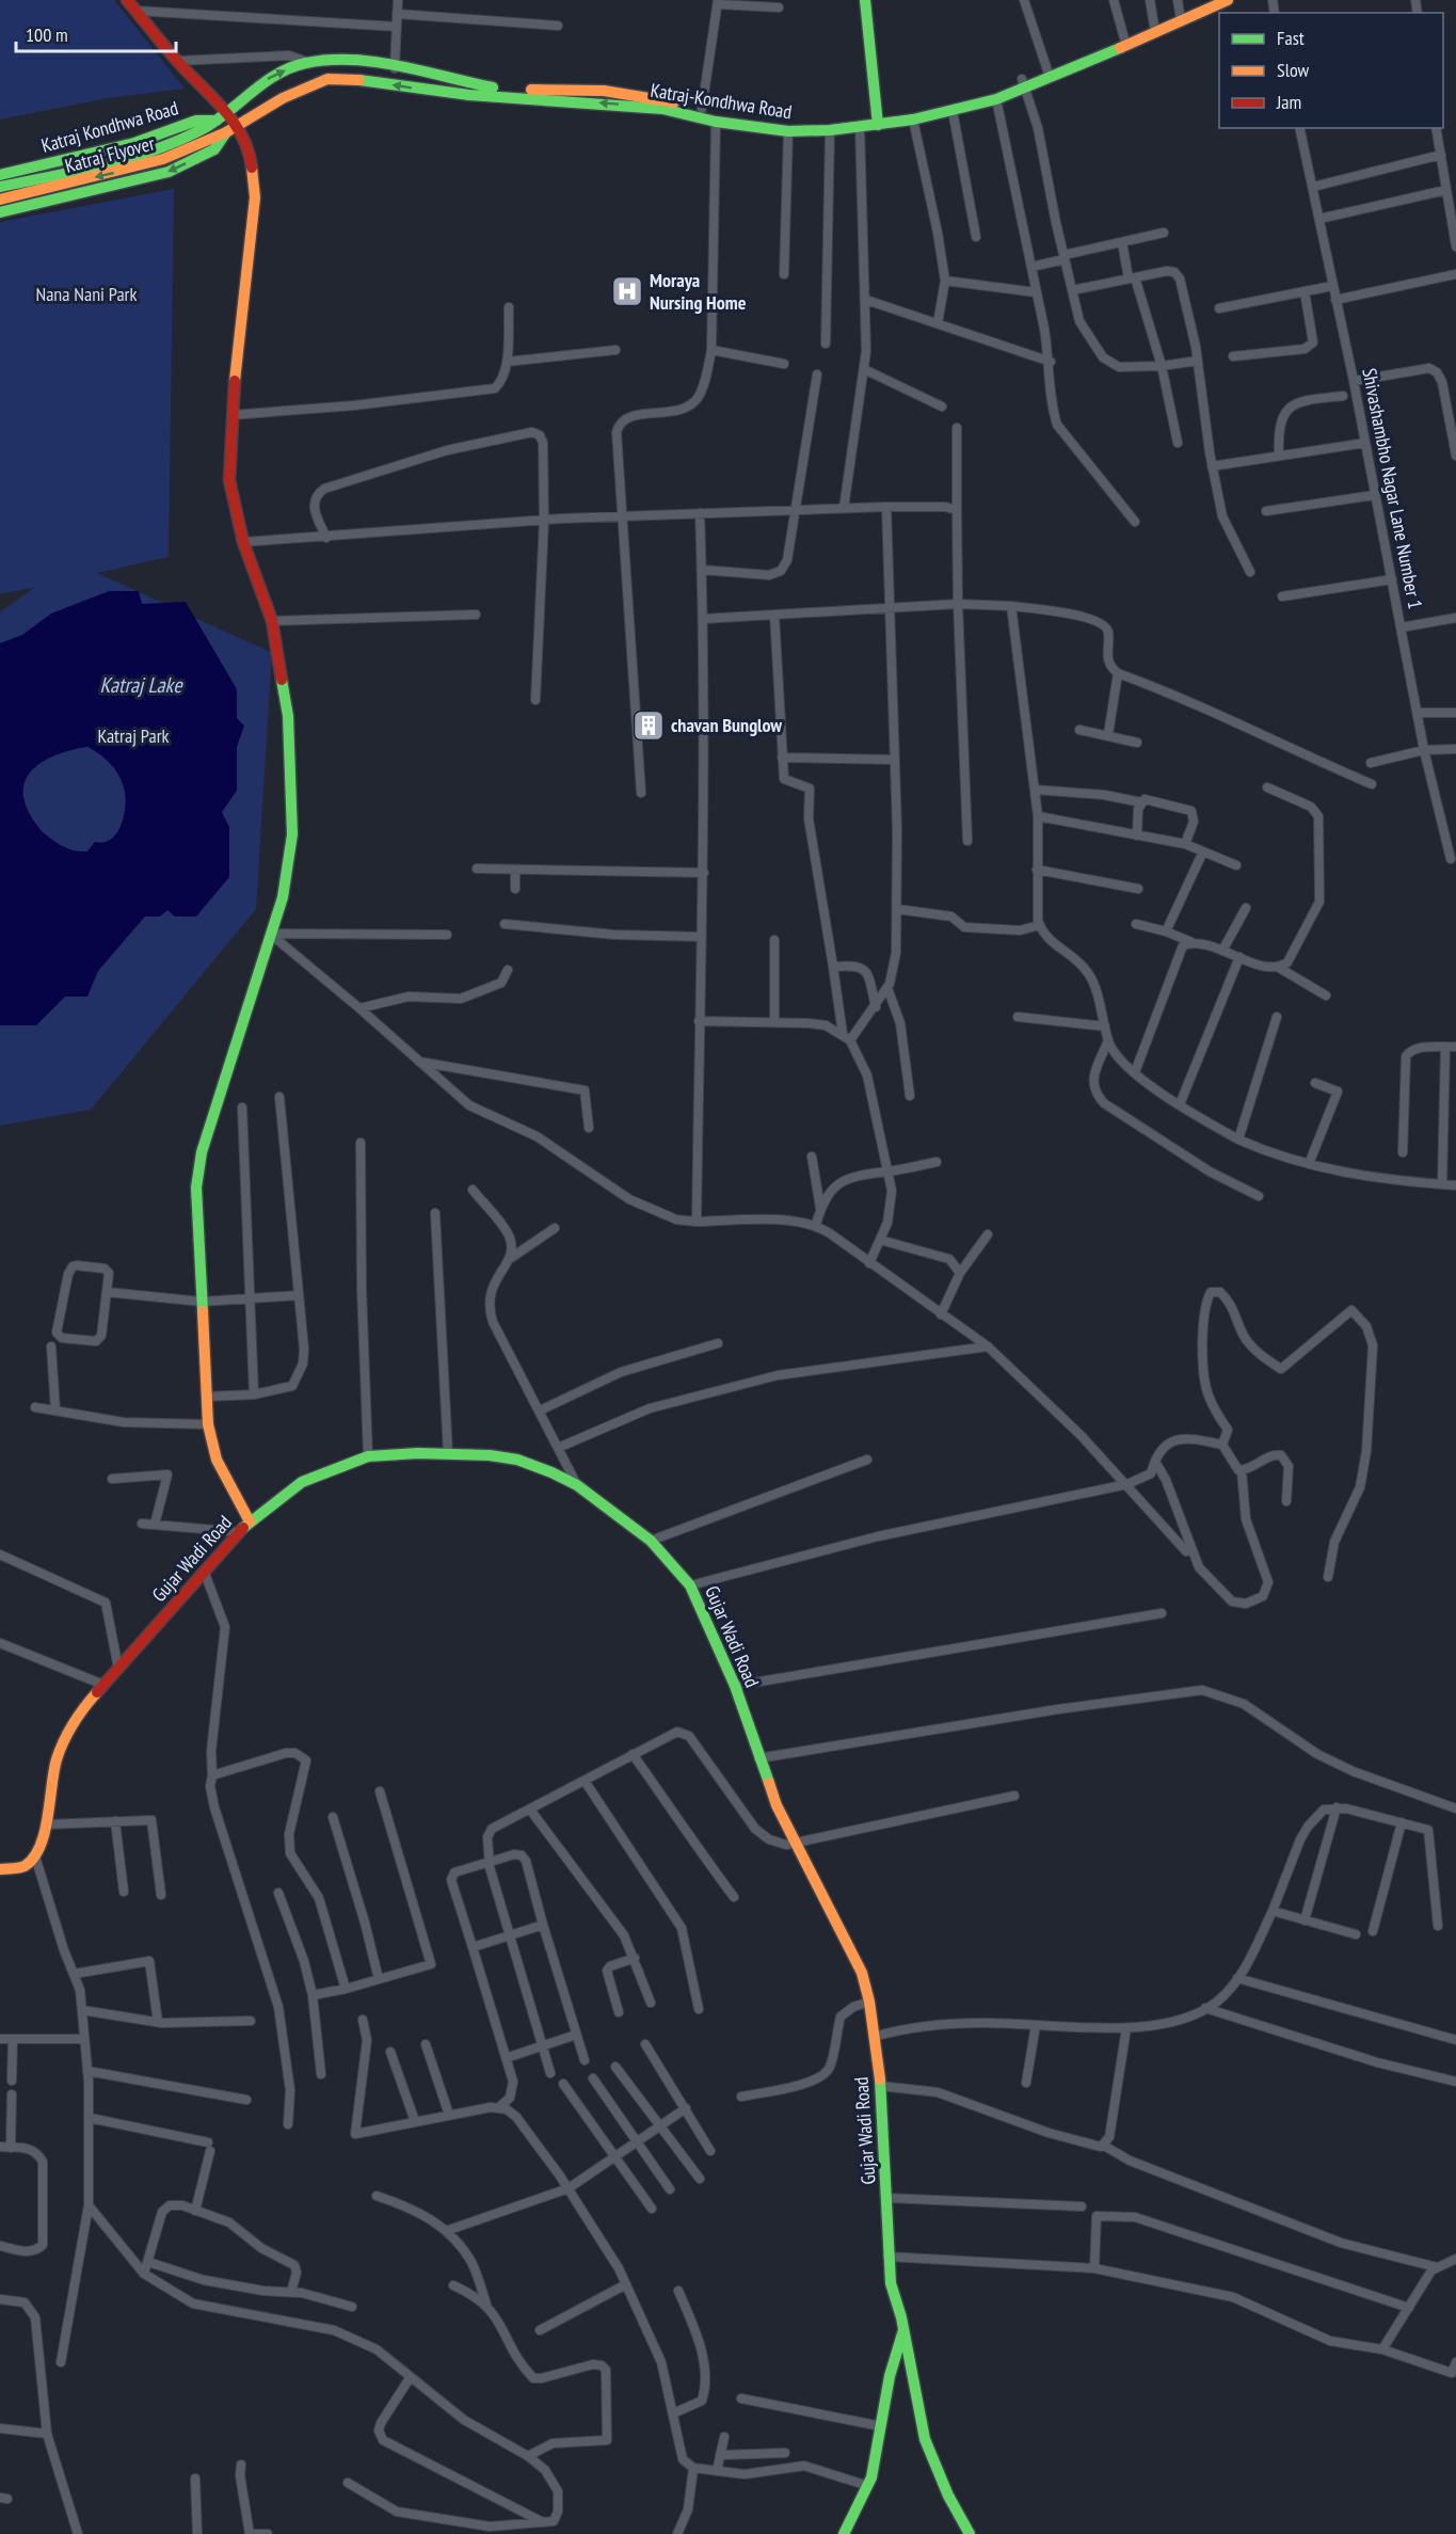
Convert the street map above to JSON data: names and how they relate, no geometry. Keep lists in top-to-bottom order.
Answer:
{
  "streets": {
    "main road": [
      "Katraj-Kondhwa Road",
      "Katraj Kondhwa Road",
      "Katraj Flyover",
      "Gujar Wadi Road"
    ],
    "street": ["Shivashambho Nagar Lane Number 1"]
  },
  "crossings": [
    ["Katraj-Kondhwa Road", "Katraj Kondhwa Road"],
    ["Katraj Kondhwa Road", "Katraj Flyover"]
  ],
  "water": ["Katraj Lake"],
  "parks": ["Nana Nani Park", "Katraj Park"],
  "places": {
    "hospital": ["Moraya Nursing Home"],
    "building": ["chavan Bunglow"]
  },
  "legend": ["Fast", "Slow", "Jam"],
  "scale_bar": "100 m"
}
